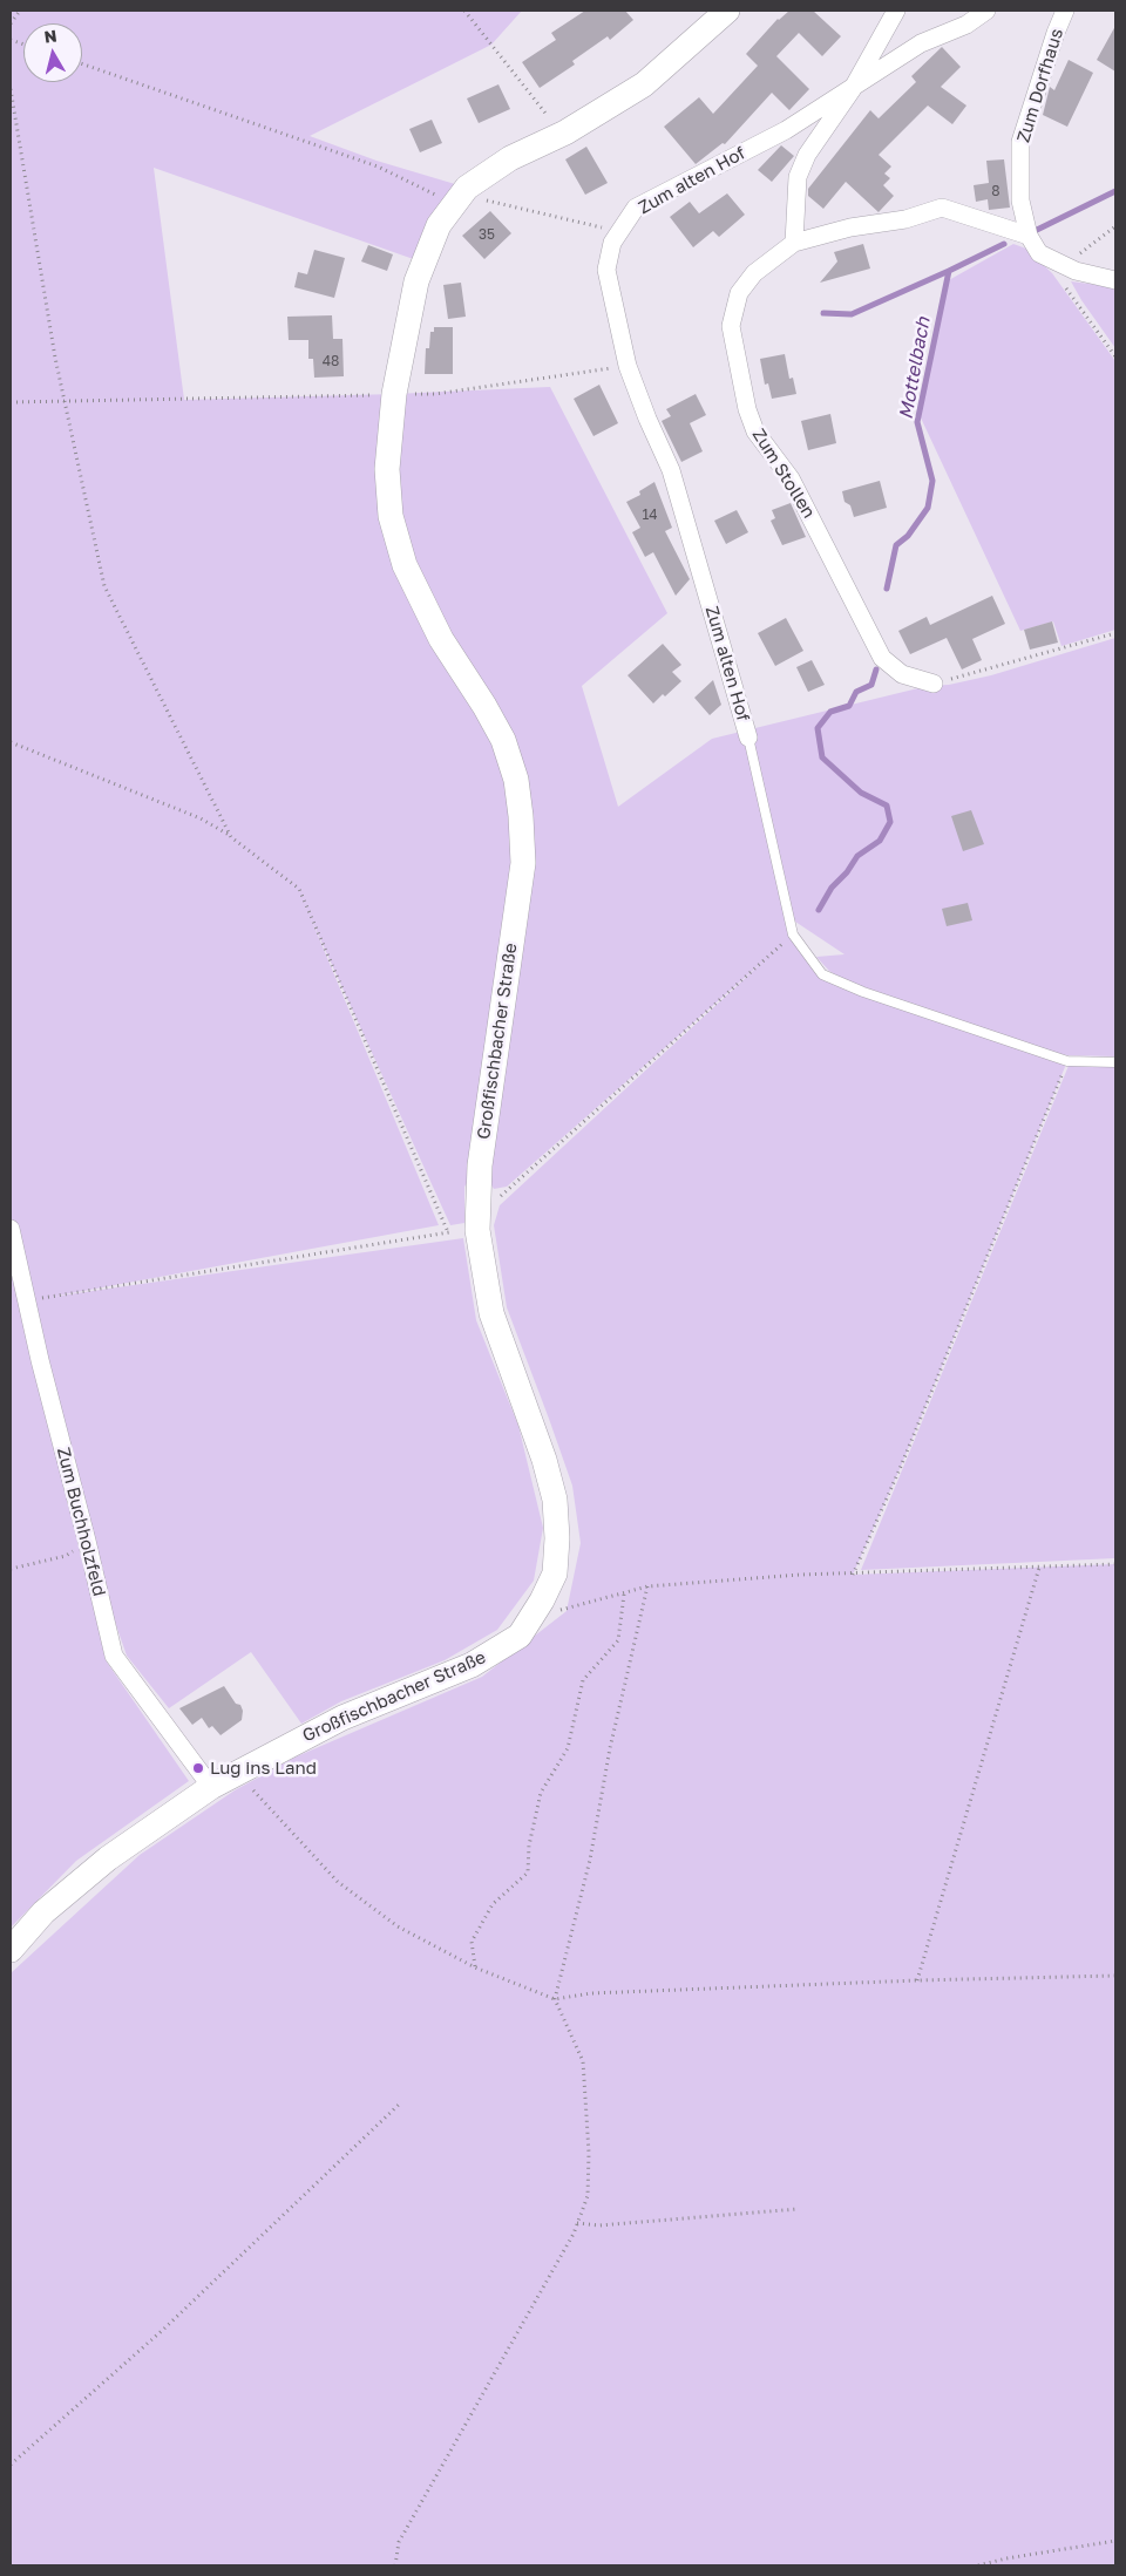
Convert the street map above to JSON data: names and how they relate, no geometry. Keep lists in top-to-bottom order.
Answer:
{
  "streets": {
    "main road": ["Großfischbacher Straße"],
    "street": [
      "Zum Dorfhaus",
      "Zum alten Hof",
      "Zum Stollen",
      "Zum Buchholzfeld"
    ]
  },
  "crossings": [
    ["Zum Dorfhaus", "Zum Stollen"],
    ["Großfischbacher Straße", "Zum Buchholzfeld"]
  ],
  "water": ["Mottelbach"],
  "places": ["Lug ins Land"],
  "house_numbers": [
    "8",
    "35",
    "48",
    "14"
  ],
  "north": "top"
}
